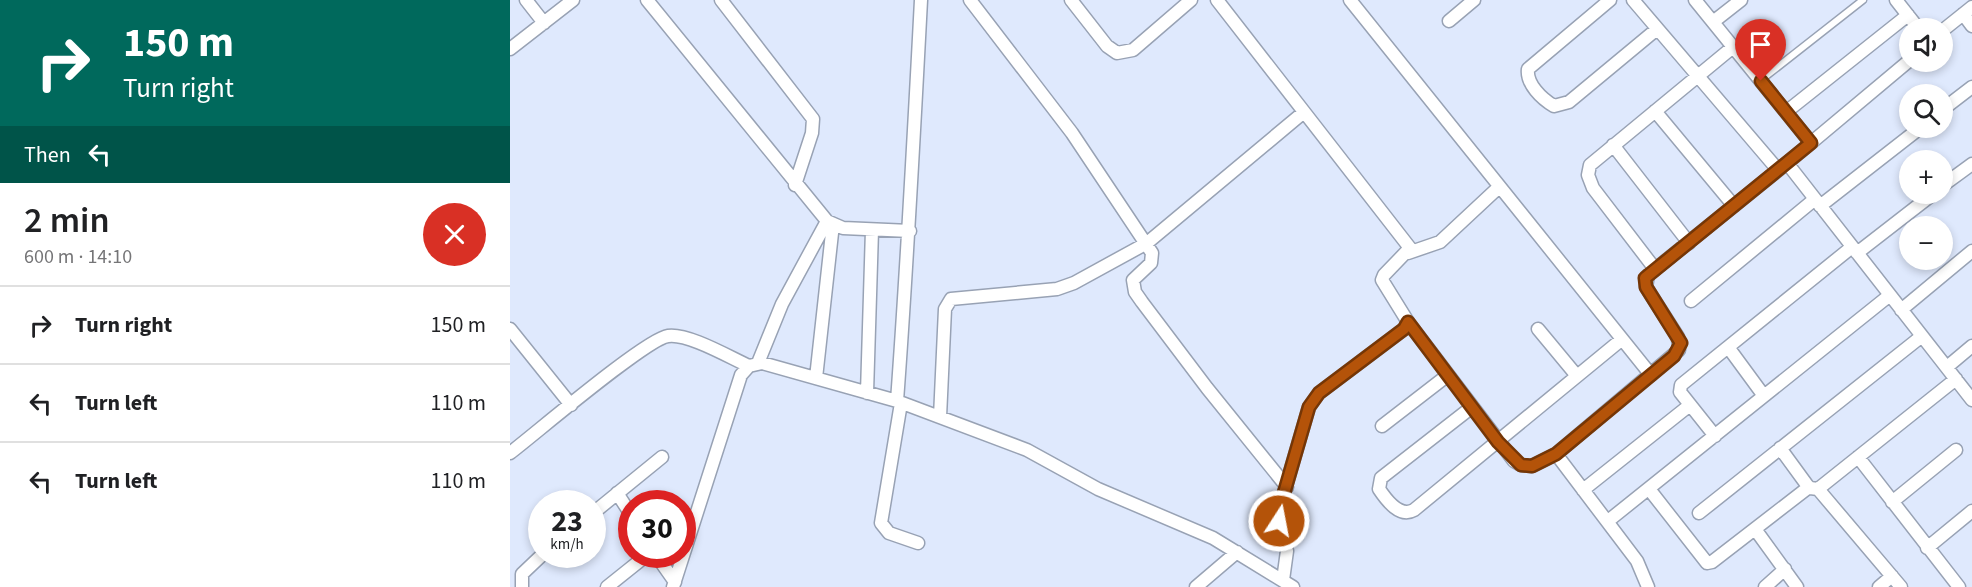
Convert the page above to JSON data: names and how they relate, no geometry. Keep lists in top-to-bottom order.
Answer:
{
  "page": {
    "turn": ["150 m", "Turn right"],
    "map_buttons": ["+", "−"],
    "then": "Then",
    "heading": ["2 min", "600 m · 14:10"],
    "list": [
      {
        "name": "Turn right",
        "value": "150 m"
      },
      {
        "name": "Turn left",
        "value": "110 m"
      },
      {
        "name": "Turn left",
        "value": "110 m"
      }
    ],
    "speed": "23 km/h",
    "limit": "30"
  }
}
